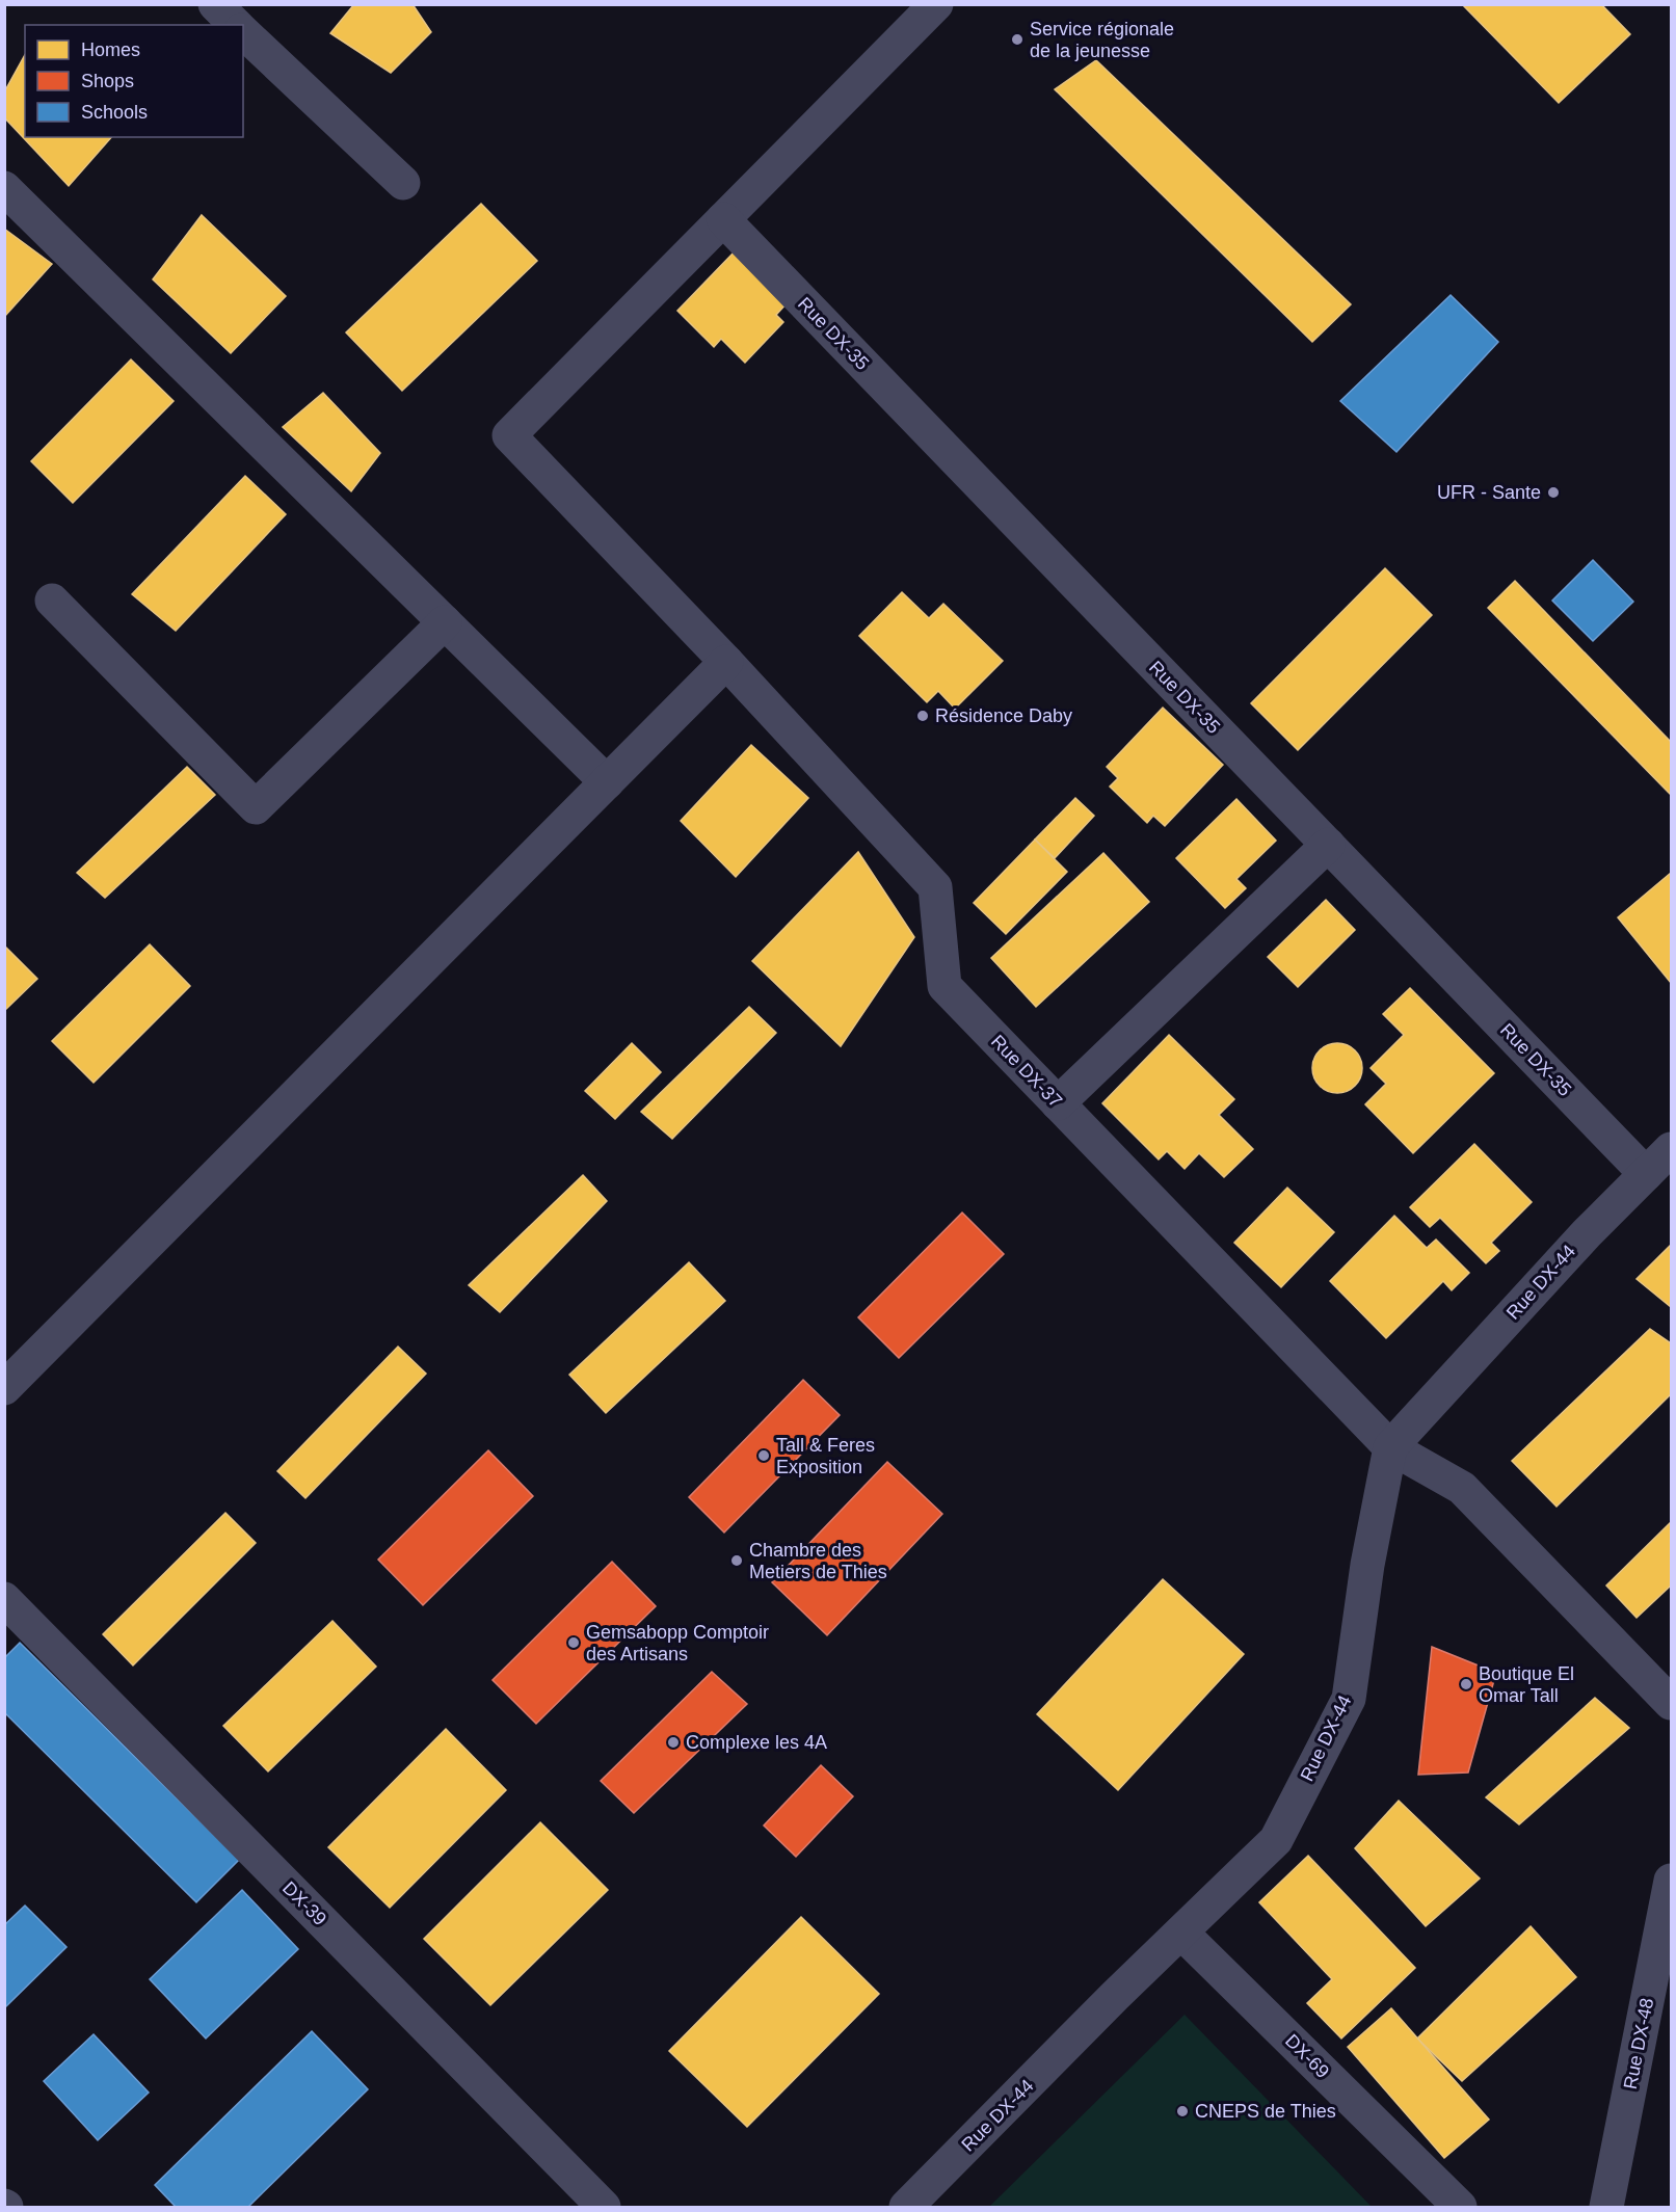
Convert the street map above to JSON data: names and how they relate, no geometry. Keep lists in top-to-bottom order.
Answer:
{
  "streets": {
    "street": [
      "Rue DX-35",
      "Rue DX-37",
      "Rue DX-44",
      "DX-39",
      "Rue DX-48",
      "DX-69"
    ]
  },
  "crossings": [
    ["Rue DX-35", "Rue DX-37"],
    ["Rue DX-35", "Rue DX-44"],
    ["Rue DX-37", "Rue DX-44"],
    ["Rue DX-44", "DX-69"]
  ],
  "places": [
    "Service régionale de la jeunesse",
    "UFR - Sante",
    "Résidence Daby",
    "Tall & Feres Exposition",
    "Chambre des Metiers de Thies",
    "Gemsabopp Comptoir des Artisans",
    "Boutique El Omar Tall",
    "Complexe les 4A",
    "CNEPS de Thies"
  ],
  "legend": ["Homes", "Shops", "Schools"]
}
